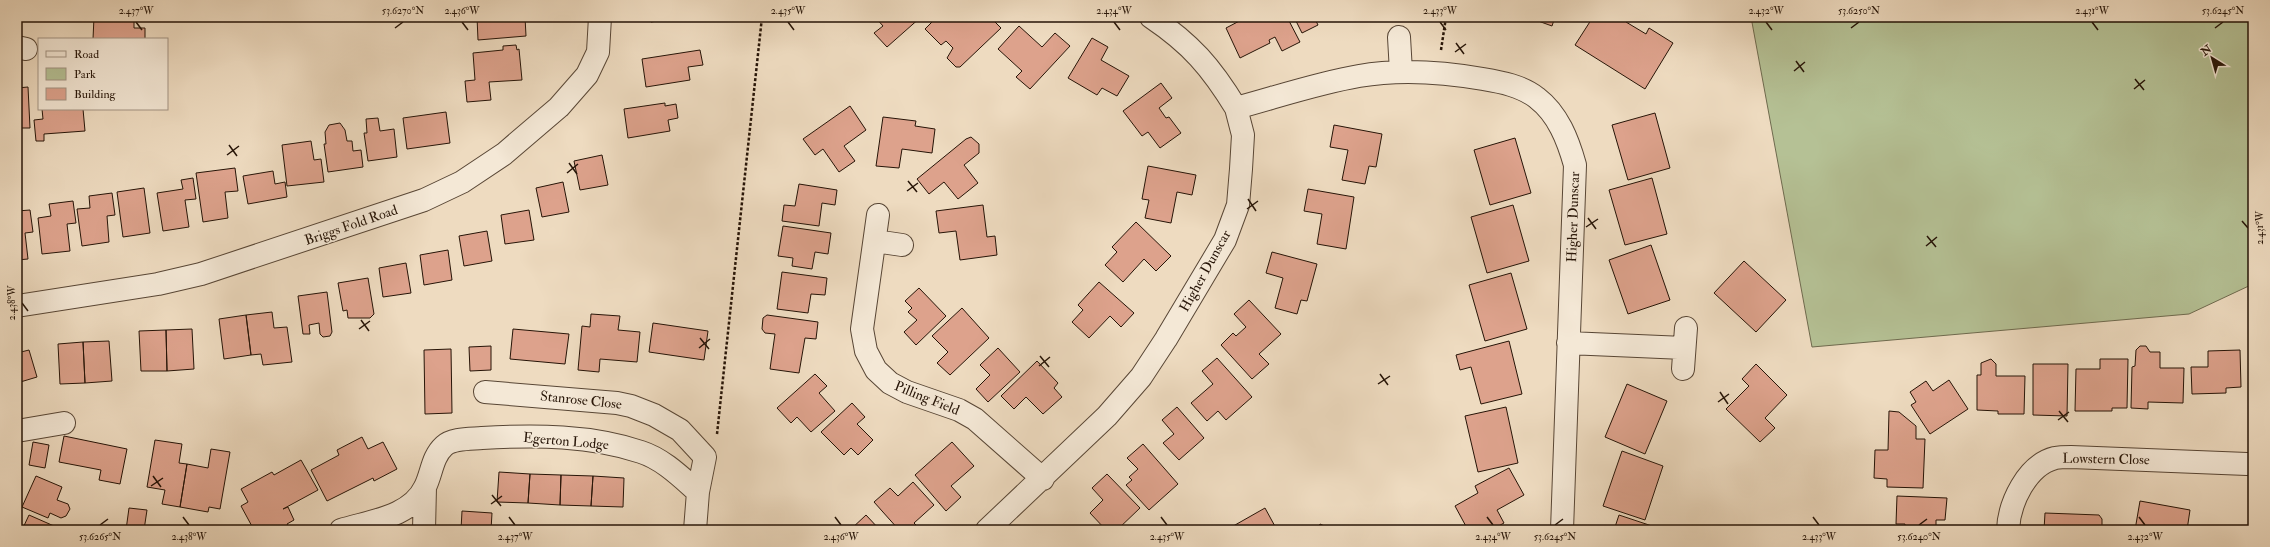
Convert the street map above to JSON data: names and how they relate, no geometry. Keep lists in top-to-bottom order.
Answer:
{
  "streets": {
    "street": [
      "Higher Dunscar",
      "Briggs Fold Road",
      "Pilling Field",
      "Stanrose Close",
      "Egerton Lodge",
      "Lowstern Close"
    ]
  },
  "crossings": [
    ["Higher Dunscar", "Pilling Field"]
  ],
  "legend": ["Road", "Park", "Building"],
  "north": "top left",
  "coordinates": [
    "2.437°W",
    "53.6270°N",
    "2.436°W",
    "2.435°W",
    "2.434°W",
    "2.433°W",
    "2.432°W",
    "53.6250°N",
    "2.431°W",
    "53.6245°N",
    "2.438°W",
    "53.6265°N",
    "53.6240°N"
  ]
}
